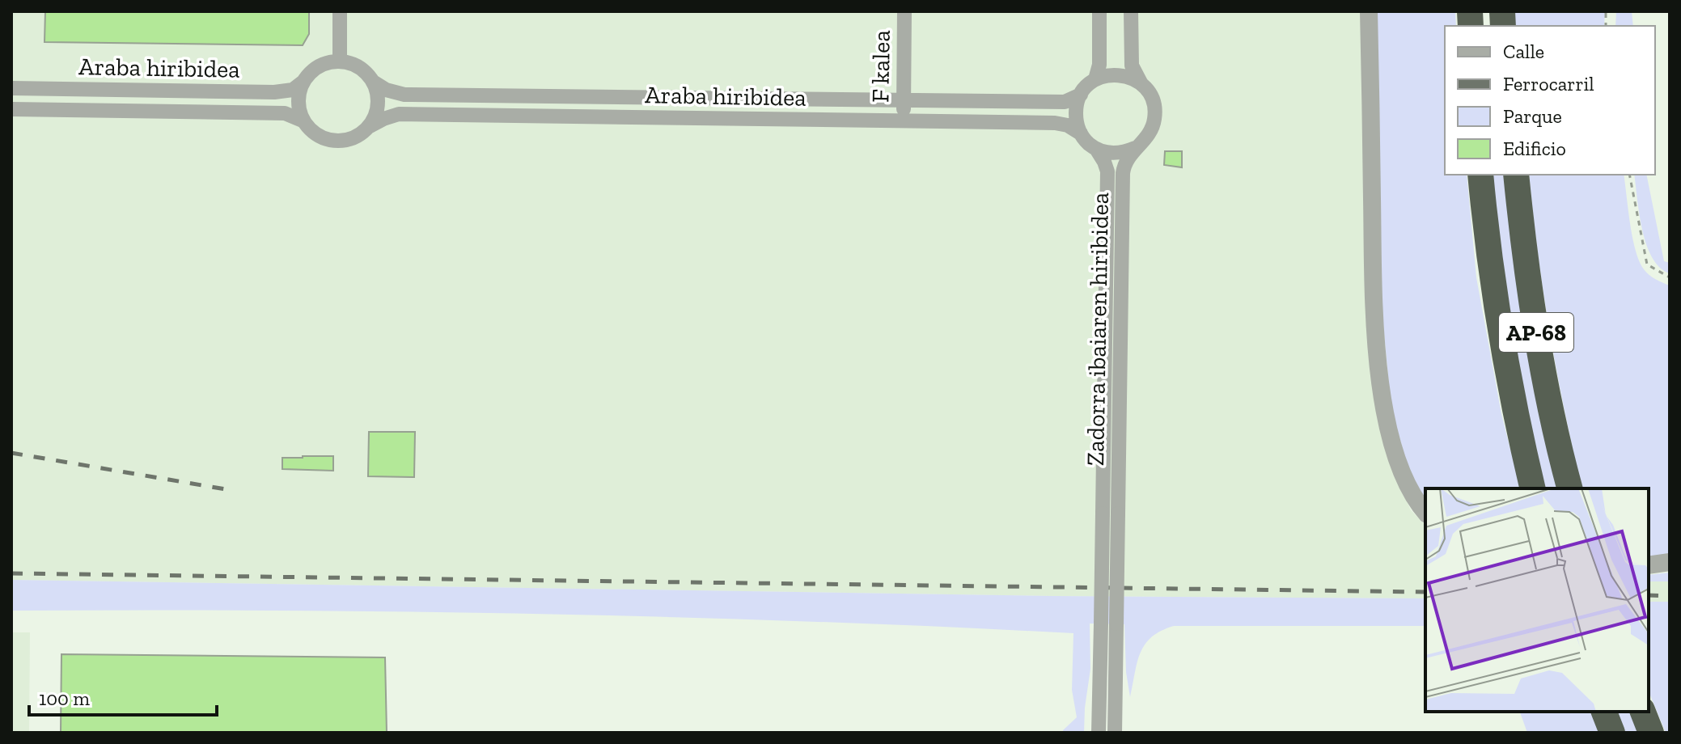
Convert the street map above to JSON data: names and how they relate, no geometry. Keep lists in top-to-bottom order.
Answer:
{
  "streets": {
    "highway": ["AP-68"],
    "street": ["F kalea", "Araba hiribidea", "Zadorra ibaiaren hiribidea"]
  },
  "crossings": [
    ["F kalea", "Araba hiribidea"],
    ["Araba hiribidea", "Zadorra ibaiaren hiribidea"]
  ],
  "legend": [
    "Calle",
    "Ferrocarril",
    "Parque",
    "Edificio"
  ],
  "scale_bar": "100 m"
}
